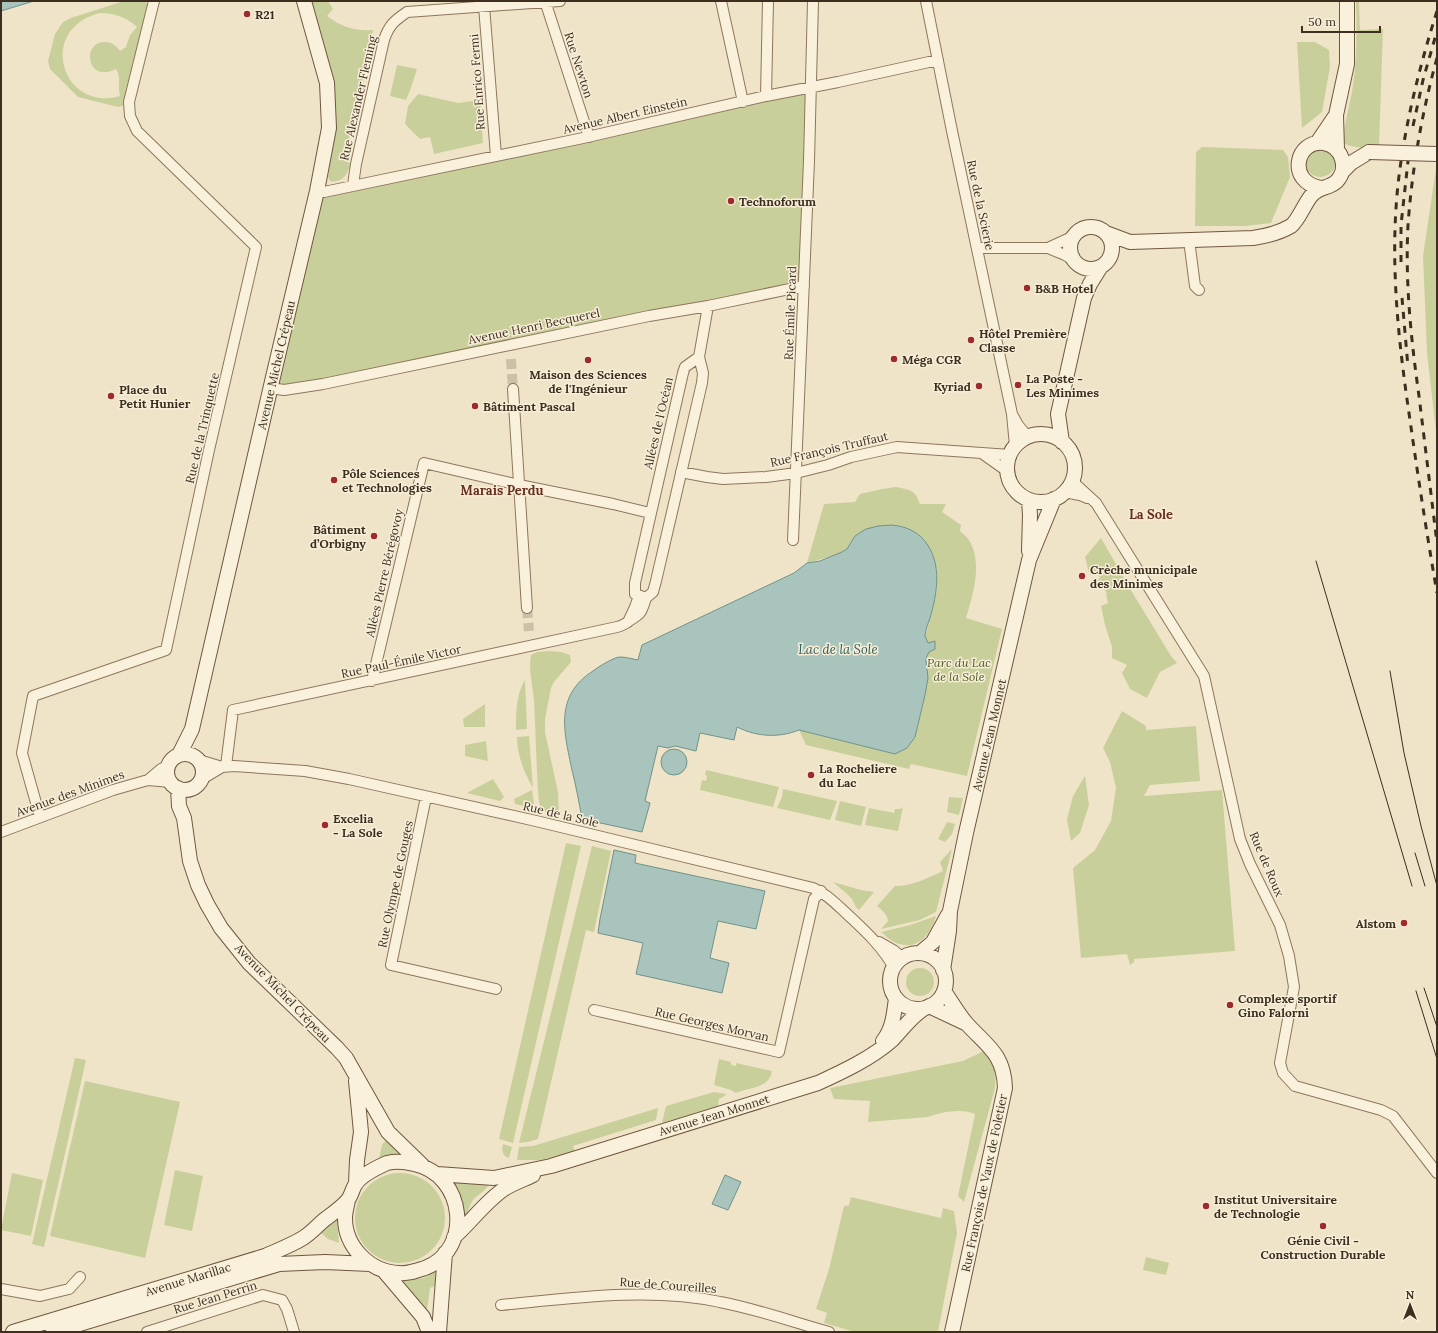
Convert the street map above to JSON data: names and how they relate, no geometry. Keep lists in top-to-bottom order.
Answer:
{
  "streets": {
    "street": [
      "Rue Newton",
      "Rue Enrico Fermi",
      "Rue Alexander Fleming",
      "Avenue Albert Einstein",
      "Rue de la Scierie",
      "Rue Émile Picard",
      "Avenue Henri Becquerel",
      "Avenue Michel Crépeau",
      "Allées de l'Océan",
      "Rue de la Trinquette",
      "Rue François Truffaut",
      "Allées Pierre Bérégovoy",
      "Rue Paul-Émile Victor",
      "Avenue Jean Monnet",
      "Avenue des Minimes",
      "Rue de la Sole",
      "Rue de Roux",
      "Rue Olympe de Gouges",
      "Rue Georges Morvan",
      "Rue François de Vaux de Foletier",
      "Avenue Marillac",
      "Rue de Coureilles",
      "Rue Jean Perrin"
    ]
  },
  "crossings": [
    ["Rue Newton", "Rue Alexander Fleming"],
    ["Rue Newton", "Avenue Albert Einstein"],
    ["Rue Enrico Fermi", "Rue Alexander Fleming"],
    ["Rue Enrico Fermi", "Avenue Albert Einstein"],
    ["Rue Alexander Fleming", "Avenue Albert Einstein"],
    ["Avenue Albert Einstein", "Rue de la Scierie"],
    ["Avenue Albert Einstein", "Rue Émile Picard"],
    ["Avenue Albert Einstein", "Avenue Michel Crépeau"],
    ["Rue de la Scierie", "Rue François Truffaut"],
    ["Rue de la Scierie", "Avenue Jean Monnet"],
    ["Rue de la Scierie", "Rue de Roux"],
    ["Rue Émile Picard", "Avenue Henri Becquerel"],
    ["Rue Émile Picard", "Rue François Truffaut"],
    ["Avenue Henri Becquerel", "Avenue Michel Crépeau"],
    ["Avenue Michel Crépeau", "Avenue Jean Monnet"],
    ["Avenue Michel Crépeau", "Avenue des Minimes"],
    ["Avenue Michel Crépeau", "Rue de la Sole"],
    ["Avenue Michel Crépeau", "Avenue Marillac"],
    ["Allées de l'Océan", "Allées Pierre Bérégovoy"],
    ["Allées de l'Océan", "Rue Paul-Émile Victor"],
    ["Rue de la Trinquette", "Avenue des Minimes"],
    ["Rue François Truffaut", "Avenue Jean Monnet"],
    ["Rue François Truffaut", "Rue de Roux"],
    ["Allées Pierre Bérégovoy", "Rue Paul-Émile Victor"],
    ["Rue Paul-Émile Victor", "Rue de la Sole"],
    ["Avenue Jean Monnet", "Rue de la Sole"],
    ["Avenue Jean Monnet", "Rue de Roux"],
    ["Avenue Jean Monnet", "Avenue Marillac"],
    ["Avenue des Minimes", "Rue de la Sole"],
    ["Rue de la Sole", "Rue Olympe de Gouges"],
    ["Rue de la Sole", "Rue Georges Morvan"]
  ],
  "districts": ["Marais Perdu", "La Sole"],
  "water": ["Lac de la Sole"],
  "parks": ["Parc du Lac de la Sole"],
  "places": [
    "R21",
    "Technoforum",
    "B&B Hotel",
    "Hôtel Première Classe",
    "Méga CGR",
    "Maison des Sciences de l'Ingénieur",
    "La Poste - Les Minimes",
    "Kyriad",
    "Place du Petit Hunier",
    "Bâtiment Pascal",
    "Pôle Sciences et Technologies",
    "Bâtiment d’Orbigny",
    "Crèche municipale des Minimes",
    "La Rocheliere du Lac",
    "Excelia - La Sole",
    "Alstom",
    "Complexe sportif Gino Falorni",
    "Institut Universitaire de Technologie",
    "Génie Civil - Construction Durable"
  ],
  "scale_bar": "50 m",
  "north": "top"
}
